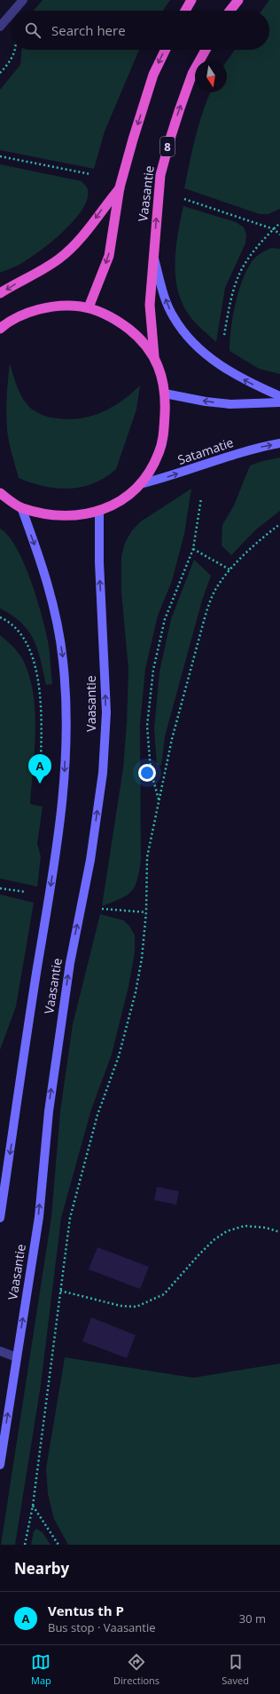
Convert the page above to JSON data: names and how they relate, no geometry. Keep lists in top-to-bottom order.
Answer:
{
  "streets": {
    "highway": ["8", "Vaasantie"],
    "main road": ["Satamatie"]
  },
  "north": "bottom",
  "page": {
    "search": "Search here",
    "pins": "A",
    "heading": "Nearby",
    "list": [
      {
        "mark": "A",
        "name": "Ventus th P",
        "note": "Bus stop · Vaasantie",
        "value": "30 m"
      }
    ],
    "nav": ["Map", "Directions", "Saved"]
  }
}
